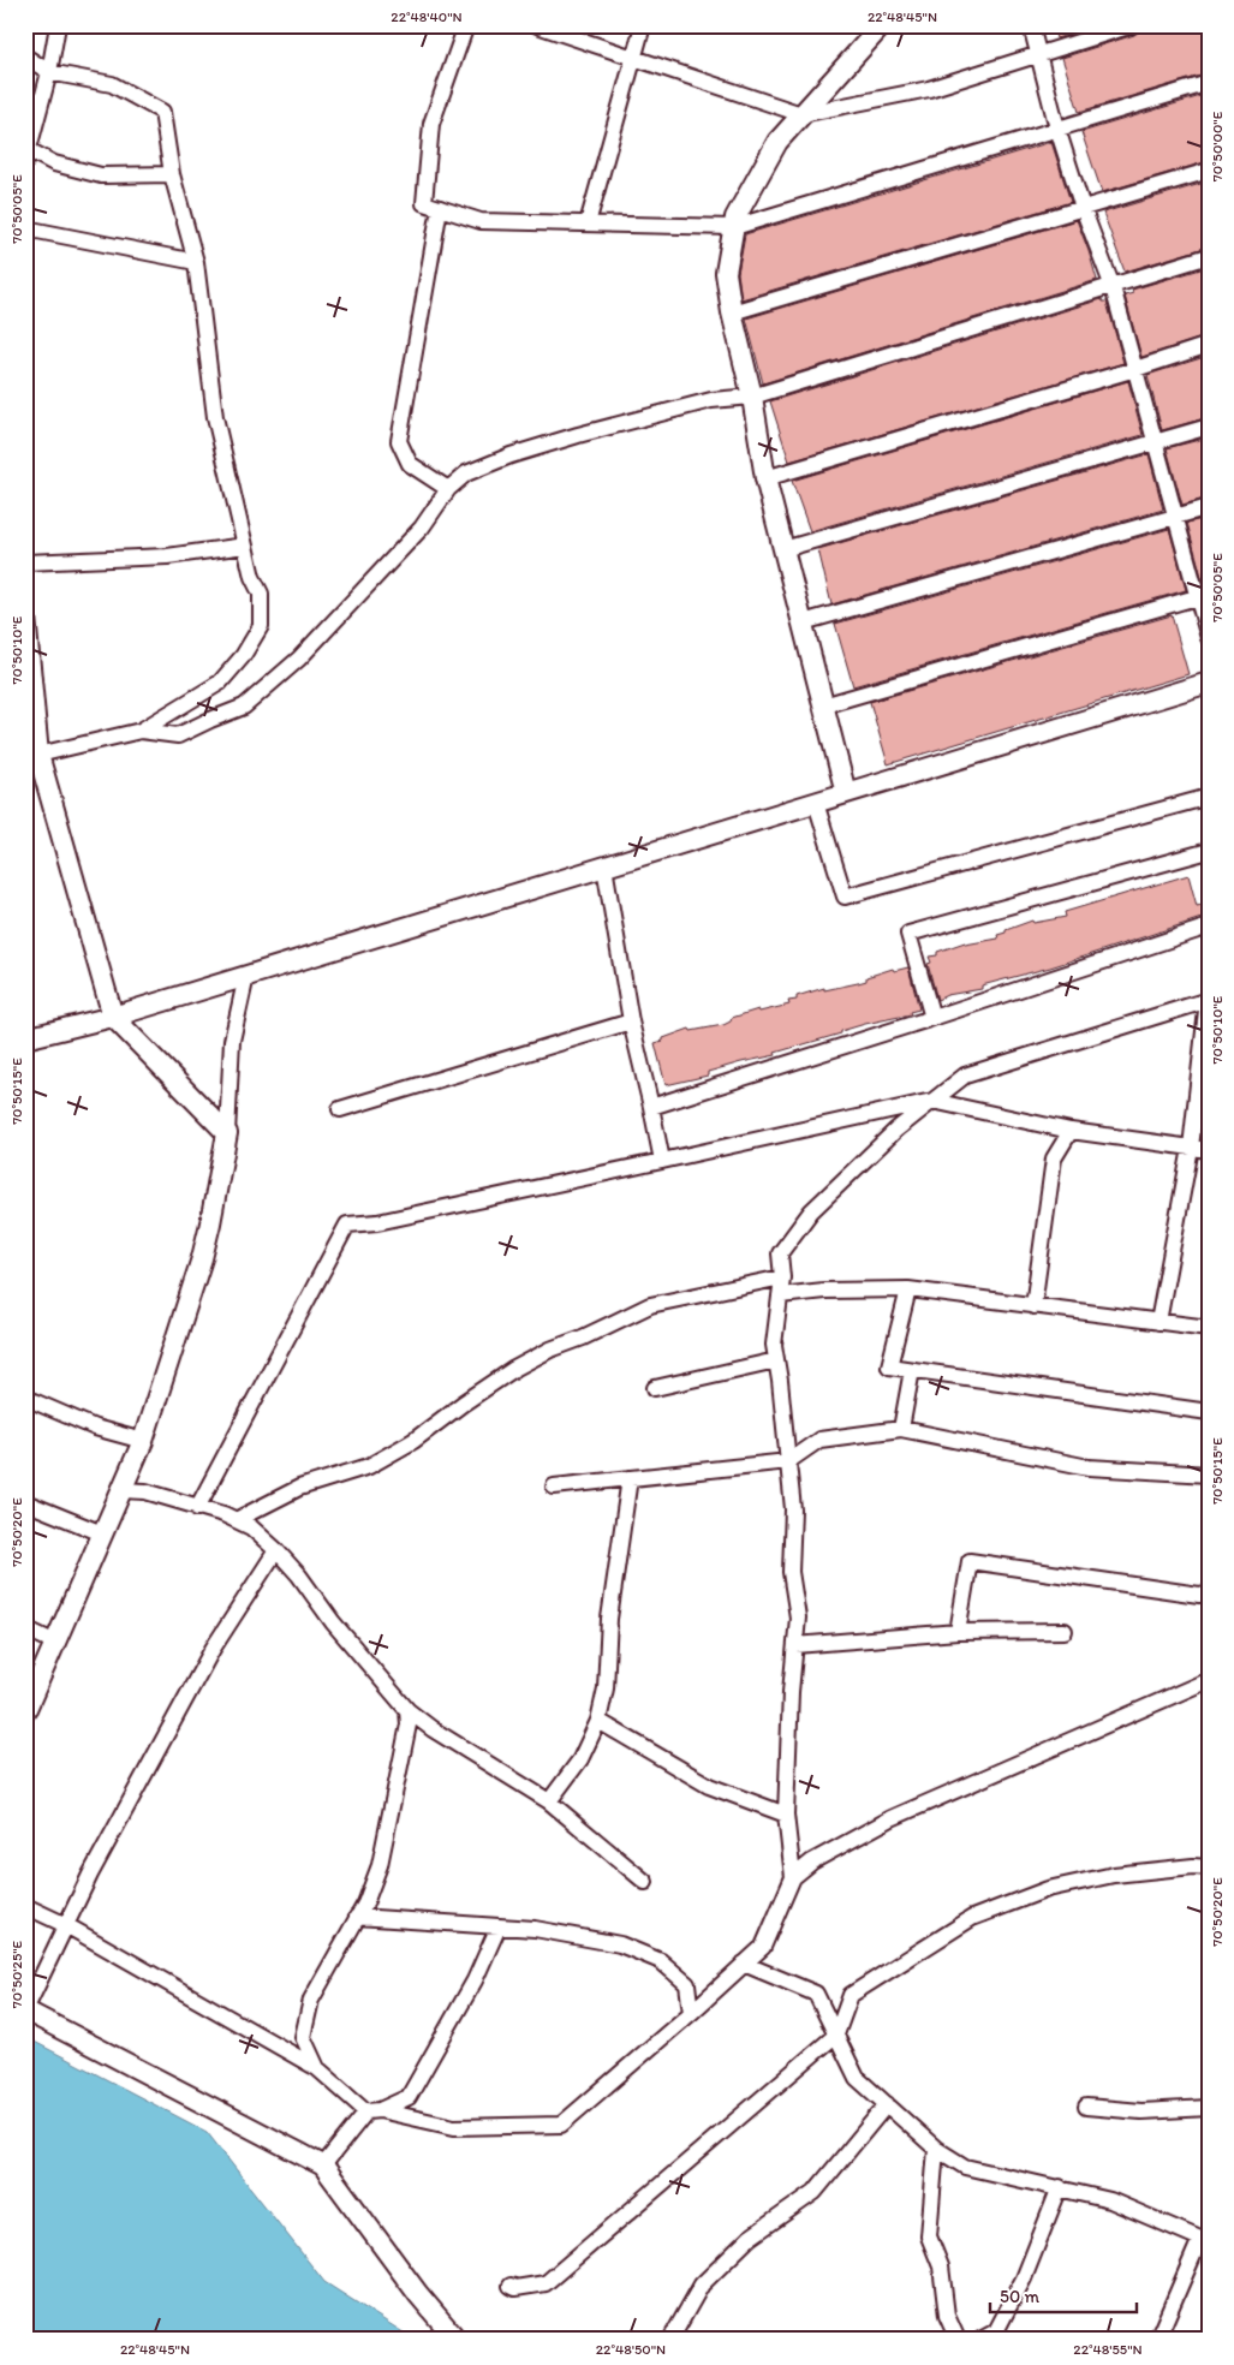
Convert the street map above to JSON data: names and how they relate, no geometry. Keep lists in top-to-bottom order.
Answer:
{
  "scale_bar": "50 m",
  "coordinates": [
    "22°48'40\"N",
    "22°48'45\"N",
    "70°50'00\"E",
    "70°50'05\"E",
    "70°50'10\"E",
    "70°50'15\"E",
    "70°50'20\"E",
    "70°50'25\"E",
    "22°48'50\"N",
    "22°48'55\"N"
  ]
}
